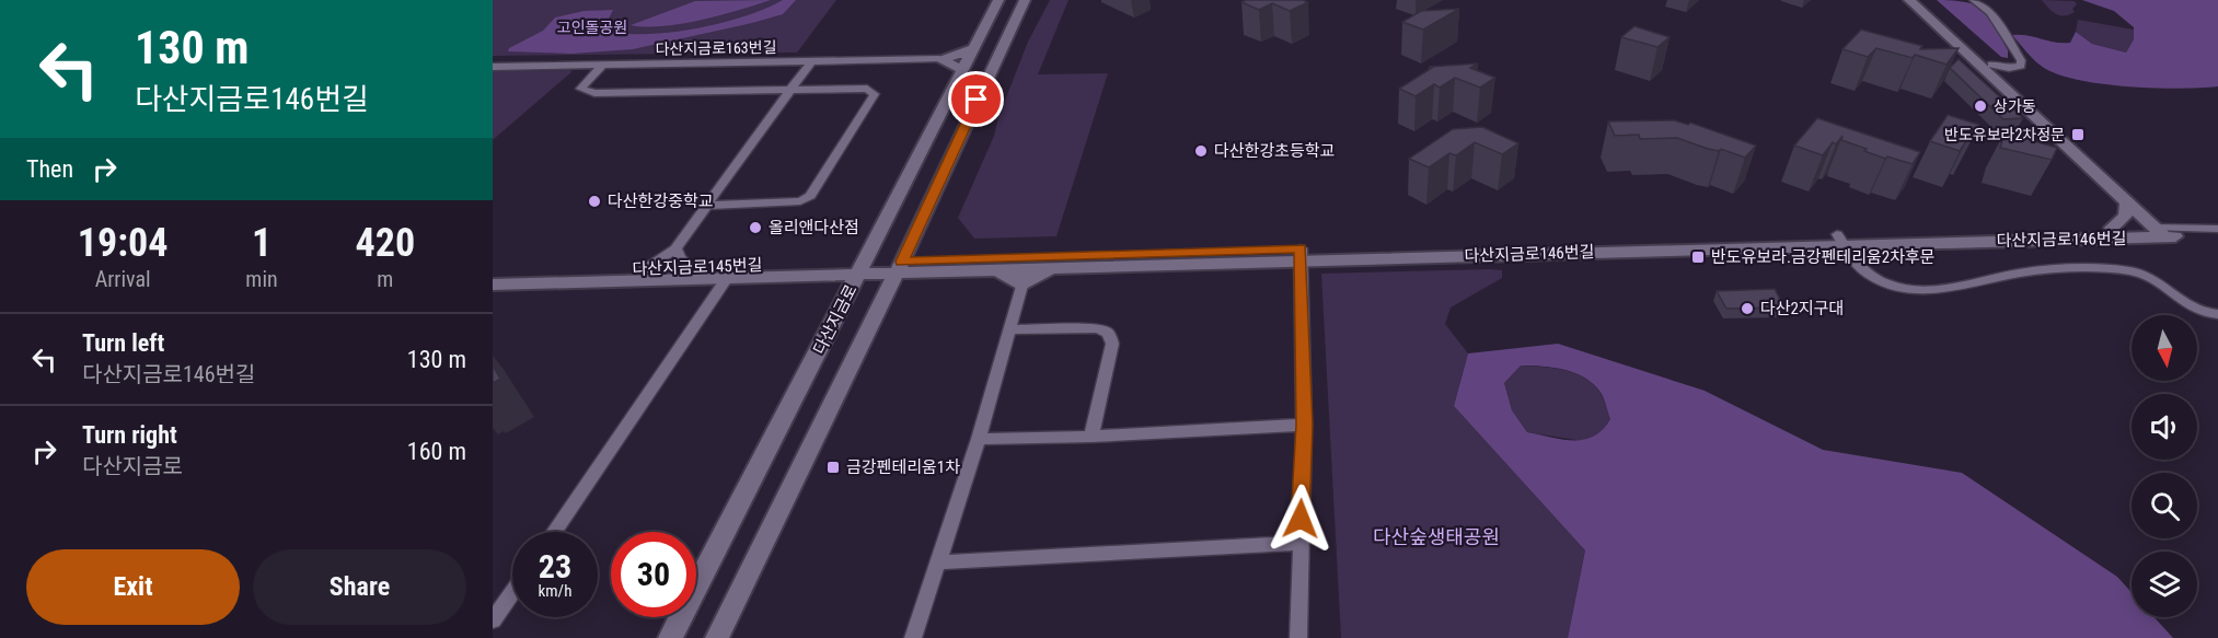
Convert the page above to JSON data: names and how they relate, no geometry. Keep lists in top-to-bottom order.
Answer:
{
  "streets": {
    "street": [
      "다산지금로163번길",
      "다산지금로146번길",
      "다산지금로145번길",
      "다산지금로"
    ]
  },
  "crossings": [
    ["다산지금로146번길", "다산지금로145번길"],
    ["다산지금로146번길", "다산지금로"],
    ["다산지금로145번길", "다산지금로"]
  ],
  "parks": ["고인돌공원", "다산숲생태공원"],
  "places": {
    "other": [
      "상가동",
      "다산한강초등학교",
      "다산한강중학교",
      "올리앤다산점",
      "다산2지구대"
    ],
    "transit": ["반도유보라2차정문", "반도유보라.금강펜테리움2차후문", "금강펜테리움1차"]
  },
  "north": "bottom",
  "page": {
    "turn": ["130 m", "다산지금로146번길"],
    "then": "Then",
    "eta": [
      "19:04",
      "Arrival",
      "1",
      "min",
      "420",
      "m"
    ],
    "list": [
      {
        "name": "Turn left",
        "note": "다산지금로146번길",
        "value": "130 m"
      },
      {
        "name": "Turn right",
        "note": "다산지금로",
        "value": "160 m"
      }
    ],
    "speed": "23 km/h",
    "limit": "30",
    "buttons": ["Exit", "Share"]
  }
}
